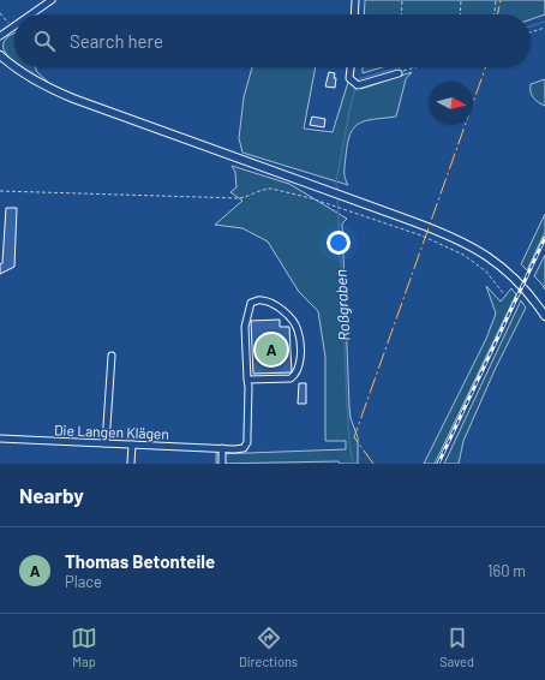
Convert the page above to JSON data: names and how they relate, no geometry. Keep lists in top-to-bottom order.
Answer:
{
  "streets": {
    "street": ["Die Langen Klägen"]
  },
  "water": ["Roßgraben"],
  "north": "right",
  "page": {
    "search": "Search here",
    "pins": "A",
    "heading": "Nearby",
    "list": [
      {
        "mark": "A",
        "name": "Thomas Betonteile",
        "note": "Place",
        "value": "160 m"
      }
    ],
    "nav": ["Map", "Directions", "Saved"]
  }
}
